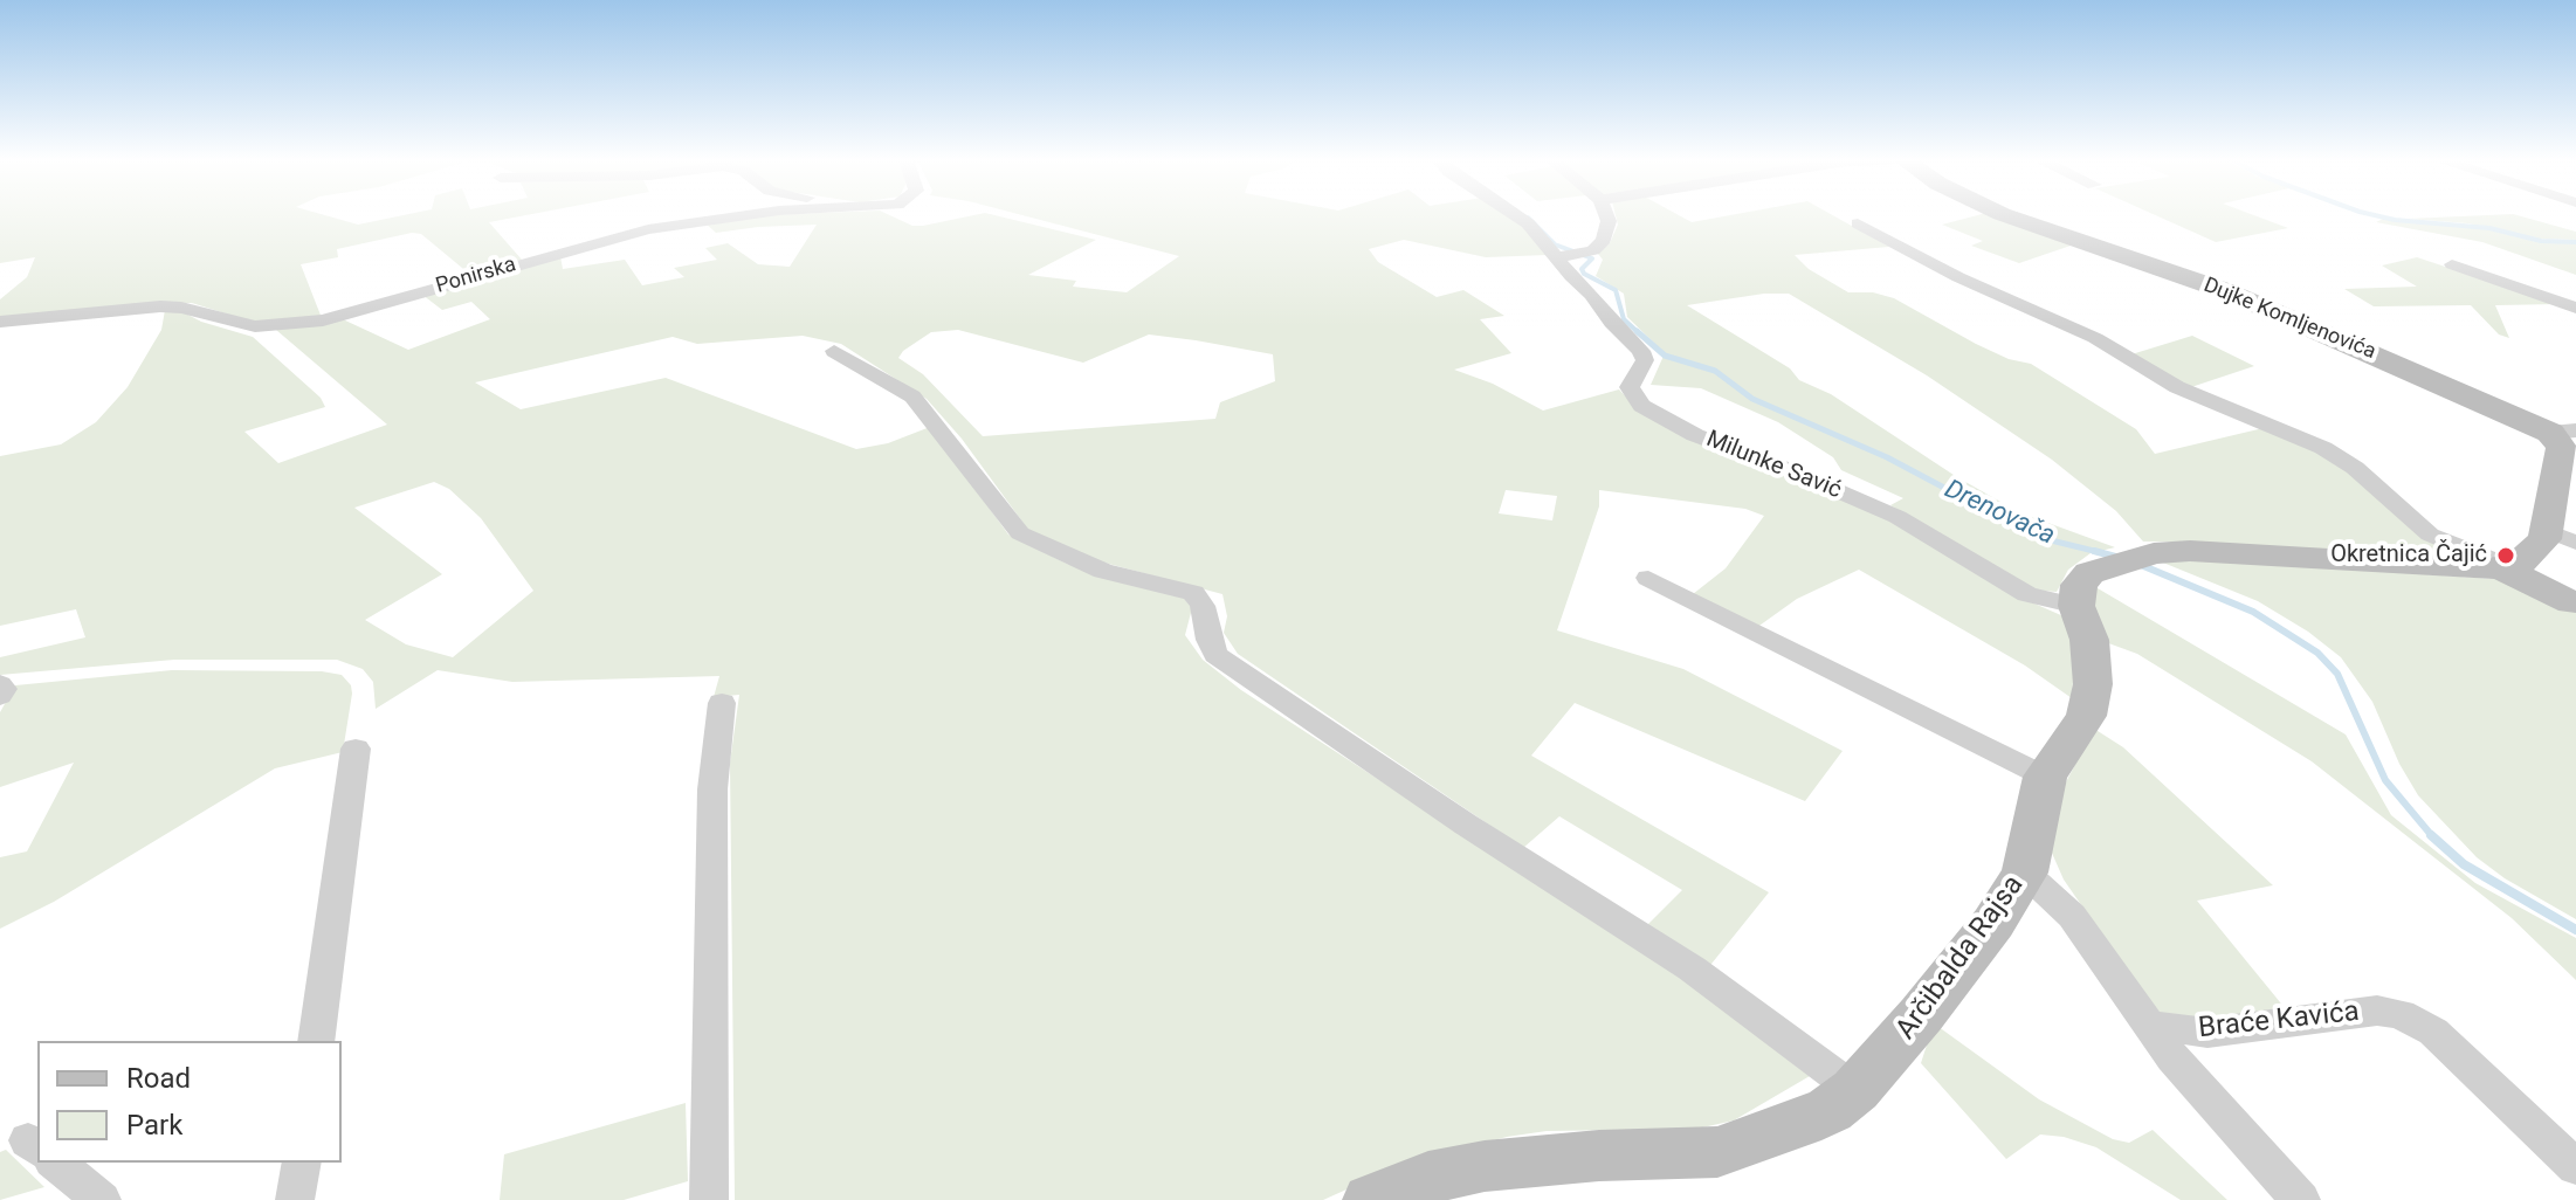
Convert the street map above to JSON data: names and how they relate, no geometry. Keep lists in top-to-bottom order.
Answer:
{
  "streets": {
    "street": [
      "Ponirska",
      "Dujke Komljenovića",
      "Milunke Savić",
      "Arčibalda Rajsa",
      "Braće Kavića"
    ]
  },
  "crossings": [
    ["Milunke Savić", "Arčibalda Rajsa"],
    ["Arčibalda Rajsa", "Braće Kavića"]
  ],
  "water": ["Drenovača"],
  "places": ["Okretnica Čajić"],
  "legend": ["Road", "Park"]
}
